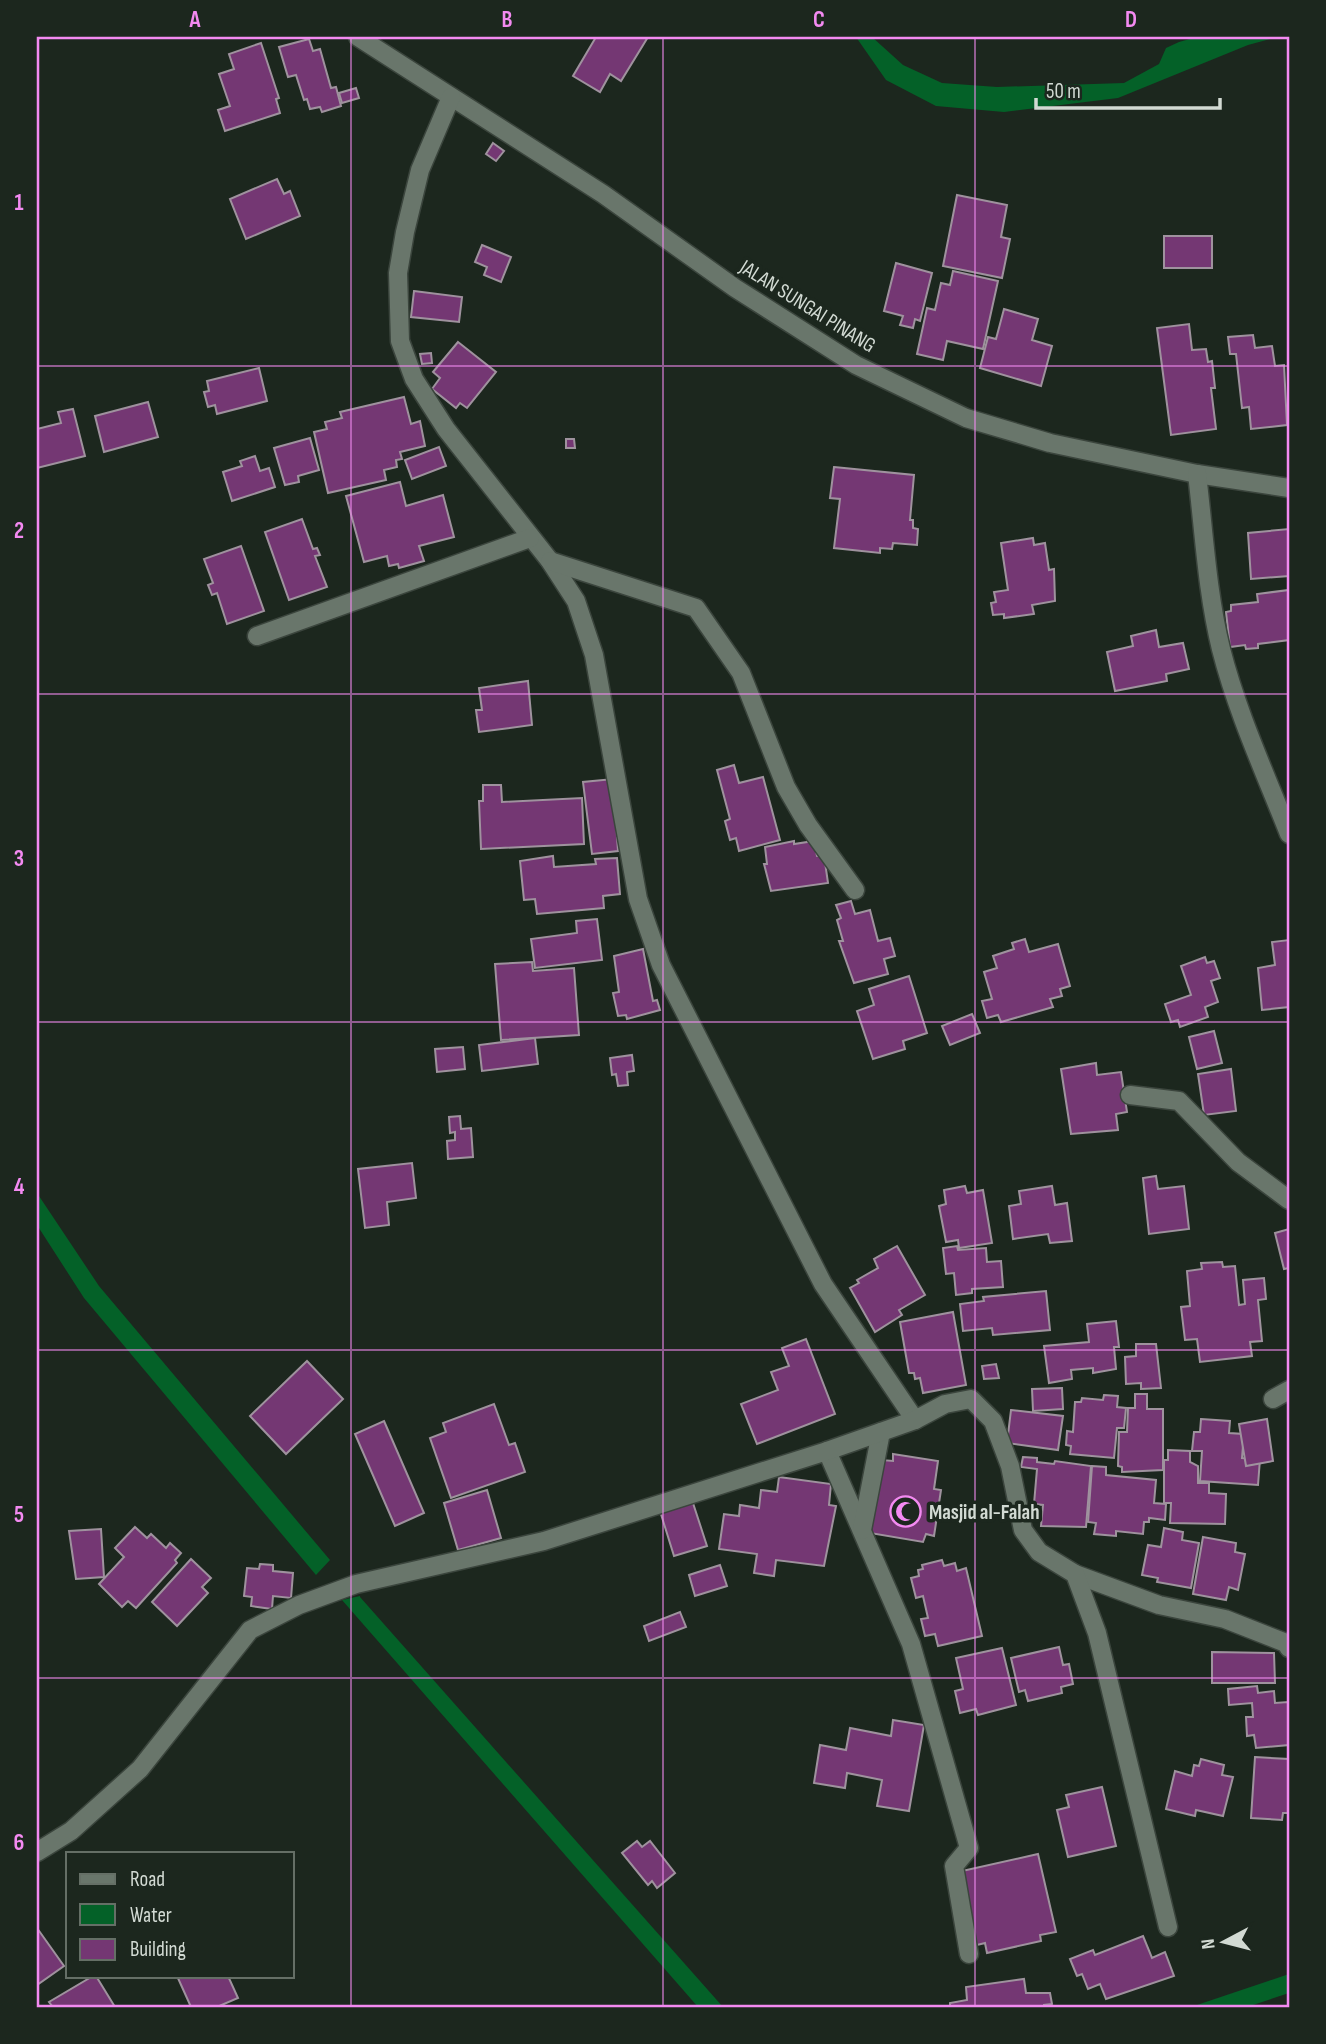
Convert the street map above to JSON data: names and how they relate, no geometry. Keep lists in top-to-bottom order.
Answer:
{
  "streets": {
    "street": ["JALAN SUNGAI PINANG"]
  },
  "places": {
    "mosque": ["Masjid al-Falah"]
  },
  "legend": ["Road", "Water", "Building"],
  "scale_bar": "50 m",
  "north": "left",
  "grid": {
    "columns": [
      "A",
      "B",
      "C",
      "D"
    ],
    "rows": [
      "1",
      "2",
      "3",
      "4",
      "5",
      "6"
    ]
  }
}
